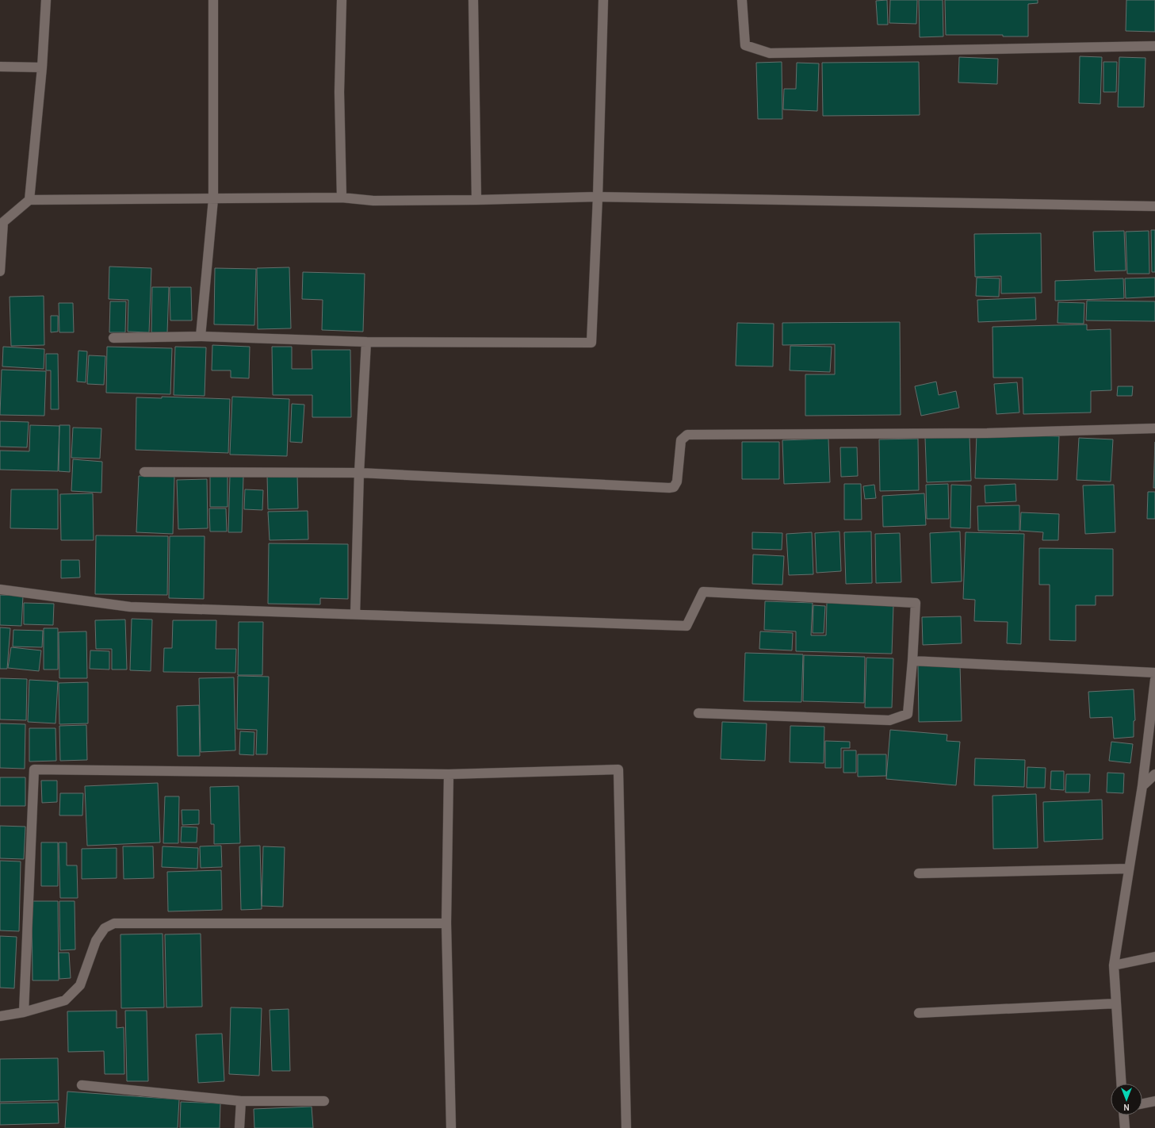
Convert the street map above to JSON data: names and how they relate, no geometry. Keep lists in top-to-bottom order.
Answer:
{
  "north": "bottom"
}
